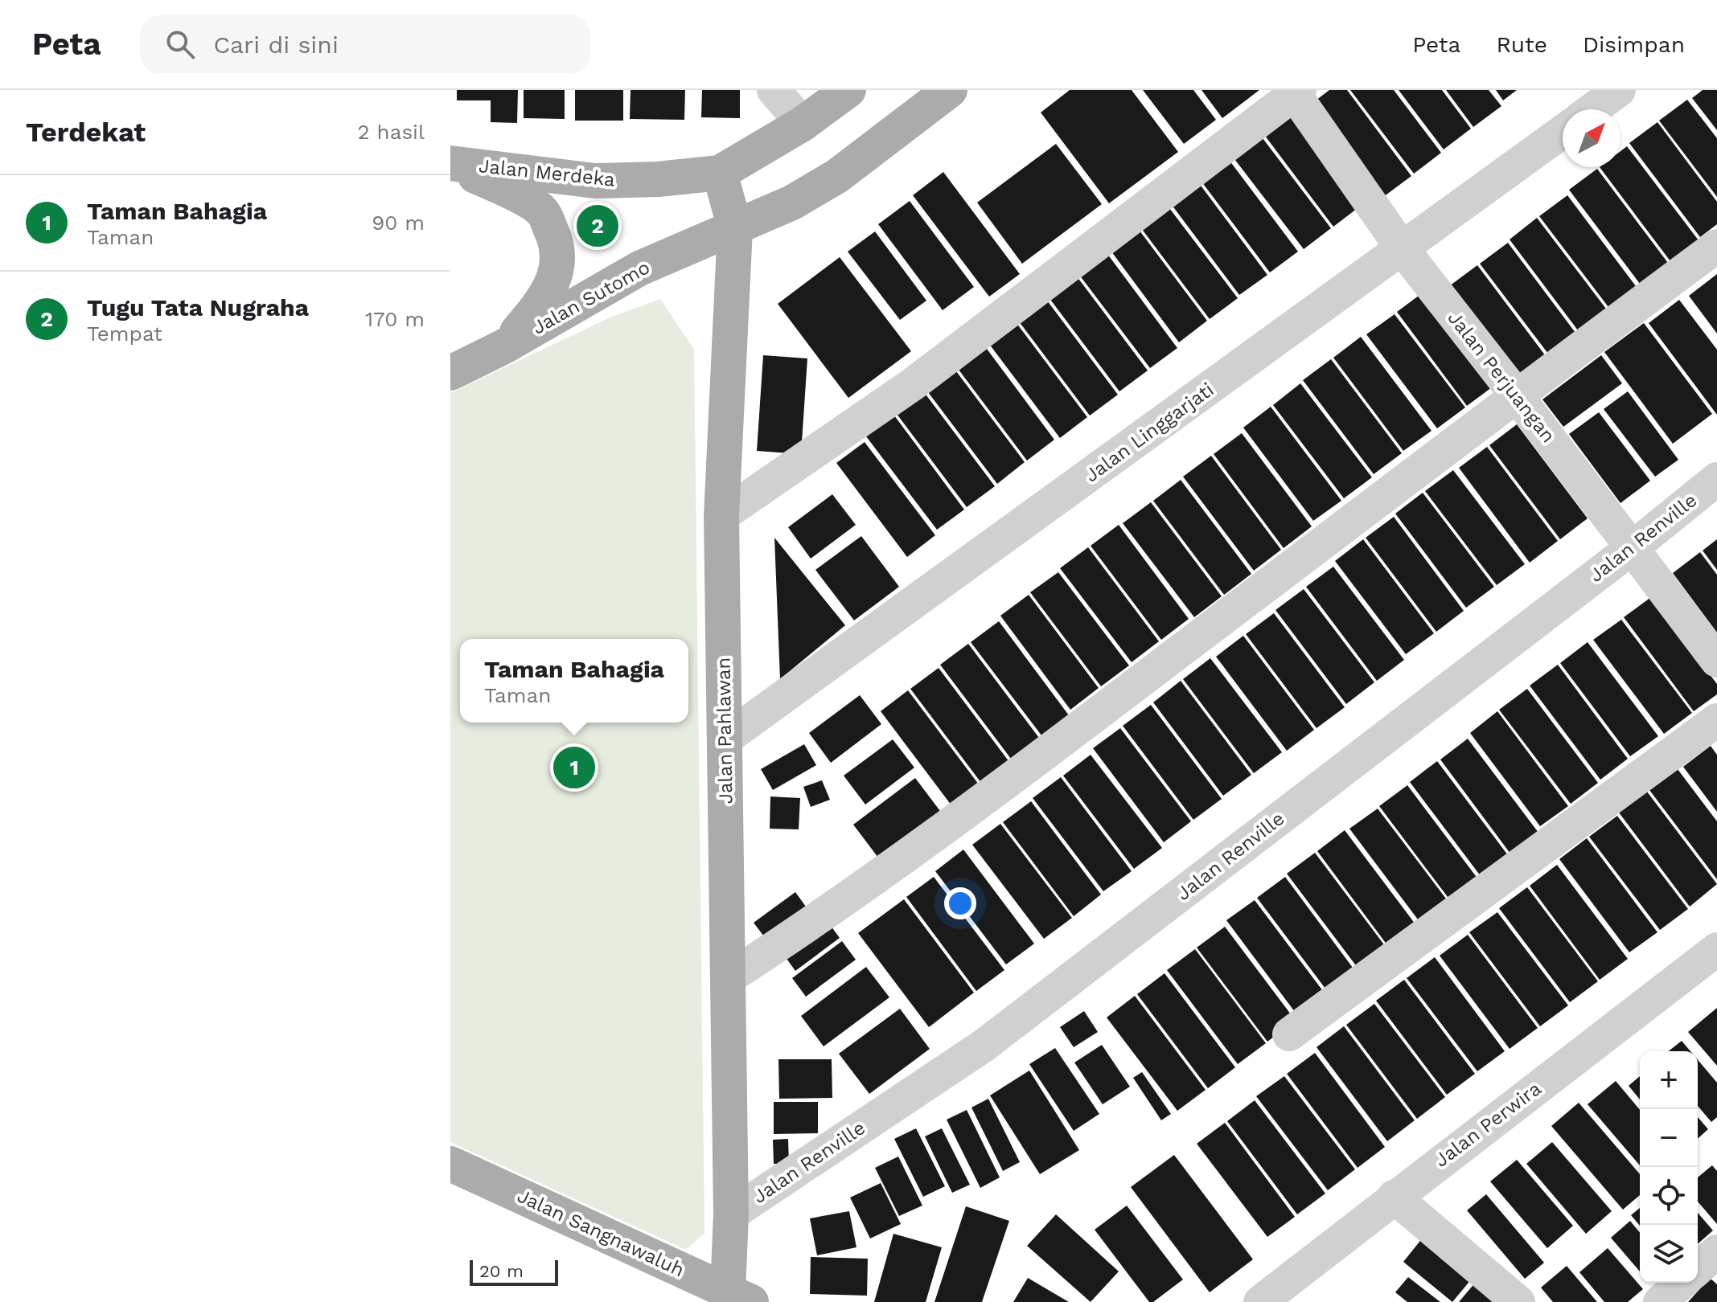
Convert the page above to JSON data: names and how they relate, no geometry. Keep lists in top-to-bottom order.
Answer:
{
  "streets": {
    "main road": [
      "Jalan Merdeka",
      "Jalan Sutomo",
      "Jalan Pahlawan",
      "Jalan Sangnawaluh"
    ],
    "street": [
      "Jalan Perjuangan",
      "Jalan Linggarjati",
      "Jalan Renville",
      "Jalan Perwira"
    ]
  },
  "crossings": [
    ["Jalan Merdeka", "Jalan Pahlawan"],
    ["Jalan Sutomo", "Jalan Pahlawan"],
    ["Jalan Perjuangan", "Jalan Linggarjati"],
    ["Jalan Perjuangan", "Jalan Renville"],
    ["Jalan Linggarjati", "Jalan Pahlawan"],
    ["Jalan Renville", "Jalan Pahlawan"],
    ["Jalan Pahlawan", "Jalan Sangnawaluh"]
  ],
  "scale_bar": "20 m",
  "north": "top right",
  "page": {
    "header": "Peta",
    "search": "Cari di sini",
    "nav": ["Peta", "Rute", "Disimpan"],
    "heading": ["Terdekat", "2 hasil"],
    "list": [
      {
        "mark": "1",
        "name": "Taman Bahagia",
        "note": "Taman",
        "value": "90 m"
      },
      {
        "mark": "2",
        "name": "Tugu Tata Nugraha",
        "note": "Tempat",
        "value": "170 m"
      }
    ],
    "pins": ["2", "1"],
    "popup": ["Taman Bahagia", "Taman"],
    "map_buttons": ["+", "−"],
    "scale": "20 m"
  }
}
